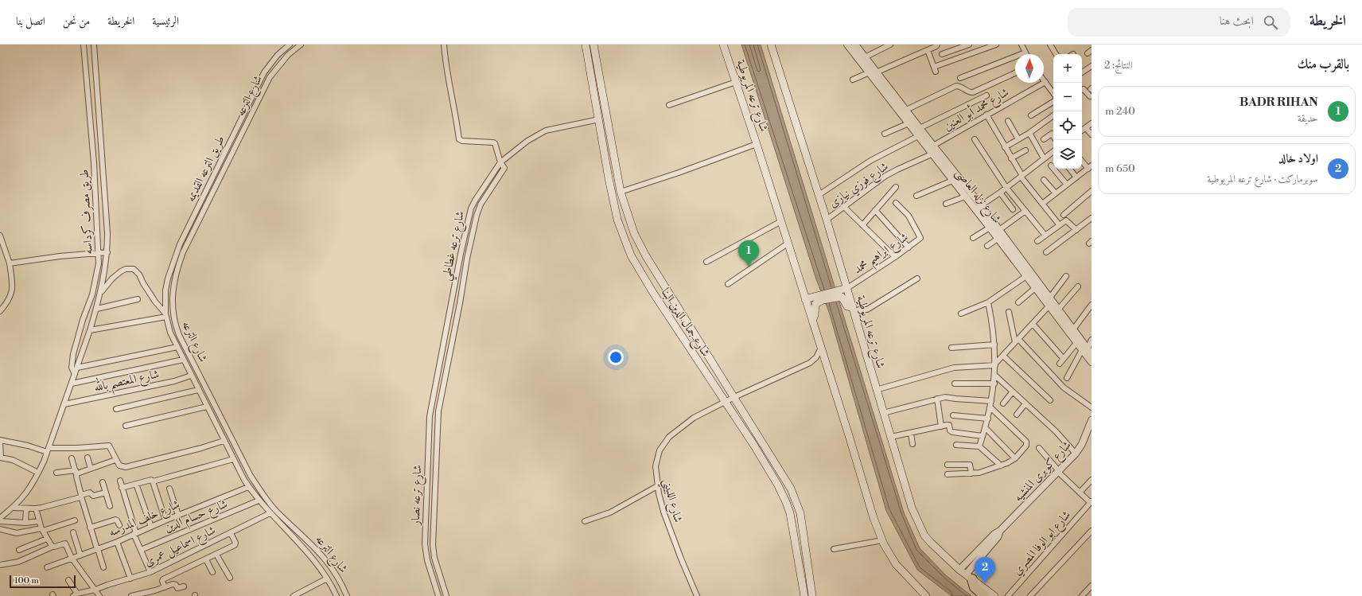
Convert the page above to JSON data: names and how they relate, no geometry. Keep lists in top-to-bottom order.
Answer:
{
  "streets": {
    "main road": ["شارع ترعه المريوطية", "شارع جمال الدين البنا"],
    "street": [
      "شارع الترعه",
      "شارع محمد أبو العنين",
      "طريق الترعه القديمه",
      "شارع فوزي نيازى",
      "شارع نزله العاصى",
      "طريق مصرف كرداسه",
      "شارع ترعه غطاطي",
      "شارع ابراهيم محمد",
      "شارع المعتصم بالله",
      "شارع كوبرى المنشيه",
      "شارع ترعه نصار",
      "شارع اللبيني",
      "شارع حسام الدين",
      "شارع خلف المدرسه",
      "شارع ابو الوفا المصري",
      "شارع اسماعيل عمرى"
    ]
  },
  "crossings": [
    ["شارع الترعه", "طريق الترعه القديمه"],
    ["شارع الترعه", "طريق مصرف كرداسه"],
    ["شارع الترعه", "شارع المعتصم بالله"],
    ["شارع الترعه", "شارع حسام الدين"],
    ["شارع الترعه", "شارع خلف المدرسه"],
    ["شارع الترعه", "شارع اسماعيل عمرى"],
    ["شارع ترعه المريوطية", "شارع فوزي نيازى"],
    ["شارع ترعه المريوطية", "شارع ابراهيم محمد"],
    ["شارع ترعه المريوطية", "شارع كوبرى المنشيه"],
    ["شارع ترعه المريوطية", "شارع اللبيني"],
    ["شارع محمد أبو العنين", "شارع نزله العاصى"],
    ["شارع فوزي نيازى", "شارع نزله العاصى"],
    ["طريق مصرف كرداسه", "شارع المعتصم بالله"],
    ["شارع ترعه غطاطي", "شارع جمال الدين البنا"],
    ["شارع ترعه غطاطي", "شارع ترعه نصار"],
    ["شارع جمال الدين البنا", "شارع اللبيني"]
  ],
  "scale_bar": "100 m",
  "north": "top",
  "page": {
    "header": "الخريطة",
    "search": "ابحث هنا",
    "nav": [
      "الرئيسية",
      "الخريطة",
      "من نحن",
      "اتصل بنا"
    ],
    "heading": ["بالقرب منك", "النتائج: 2"],
    "map_buttons": ["+", "−"],
    "list": [
      {
        "mark": "1",
        "name": "BADR RIHAN",
        "note": "حديقة",
        "value": "240 m"
      },
      {
        "mark": "2",
        "name": "اولاد خالد",
        "note": "سوبرماركت · شارع ترعه المريوطية",
        "value": "650 m"
      }
    ],
    "pins": ["1", "2"],
    "scale": "100 m"
  }
}
